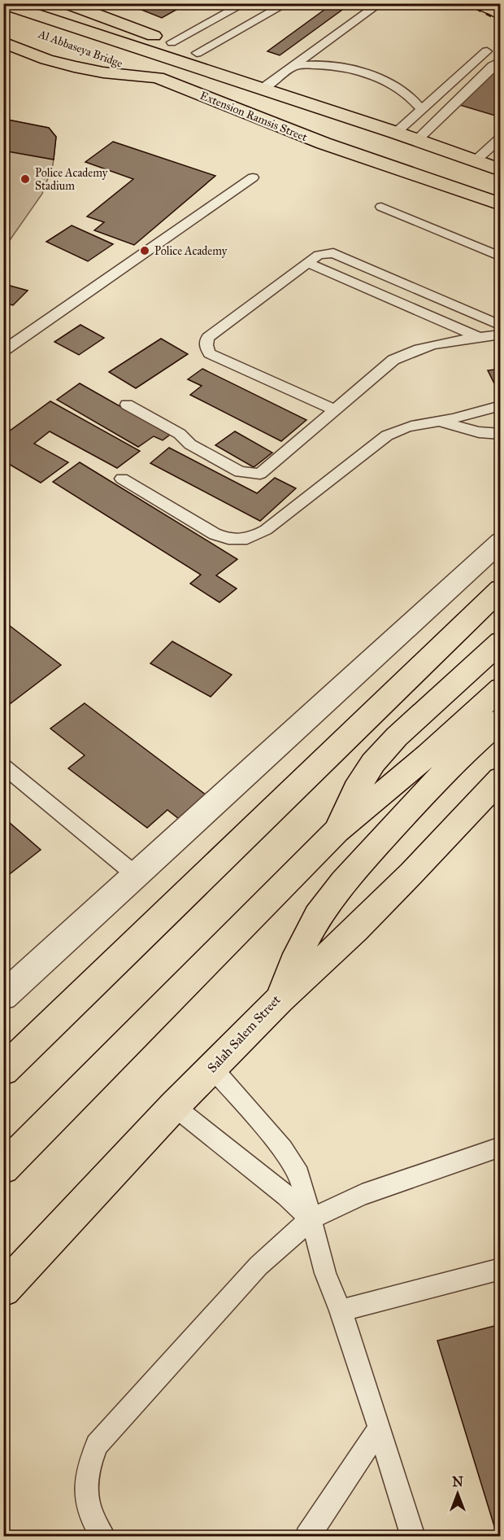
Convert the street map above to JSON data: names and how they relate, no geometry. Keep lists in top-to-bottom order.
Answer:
{
  "streets": {
    "main road": ["Al Abbaseya Bridge", "Extension Ramsis Street", "Salah Salem Street"]
  },
  "crossings": [
    ["Al Abbaseya Bridge", "Extension Ramsis Street"]
  ],
  "places": ["Police Academy Stadium", "Police Academy"],
  "north": "top"
}
